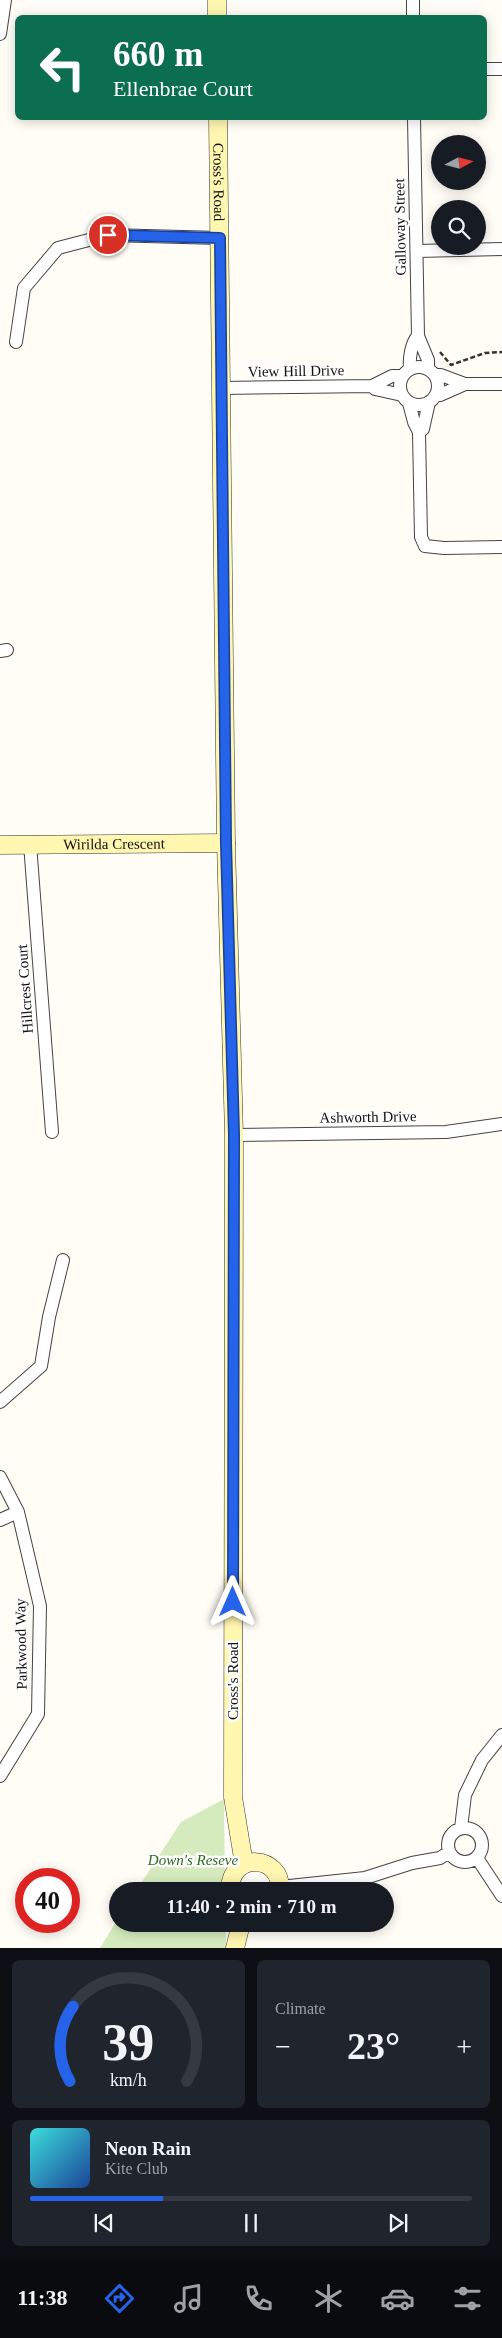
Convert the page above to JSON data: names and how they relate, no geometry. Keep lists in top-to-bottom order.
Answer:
{
  "streets": {
    "street": [
      "Cross's Road",
      "Galloway Street",
      "View Hill Drive",
      "Wirilda Crescent",
      "Hillcrest Court",
      "Ashworth Drive",
      "Parkwood Way"
    ]
  },
  "crossings": [
    ["Cross's Road", "View Hill Drive"],
    ["Cross's Road", "Wirilda Crescent"],
    ["Cross's Road", "Ashworth Drive"],
    ["Galloway Street", "View Hill Drive"],
    ["Wirilda Crescent", "Hillcrest Court"]
  ],
  "parks": ["Down's Reseve"],
  "north": "right",
  "page": {
    "turn": ["660 m", "Ellenbrae Court"],
    "limit": "40",
    "trip": "11:40 · 2 min · 710 m",
    "tile": "Climate",
    "heat": ["−", "23°", "+"],
    "song": ["Neon Rain", "Kite Club"],
    "tabs": "11:38",
    "gauge": ["39", "km/h"]
  }
}
